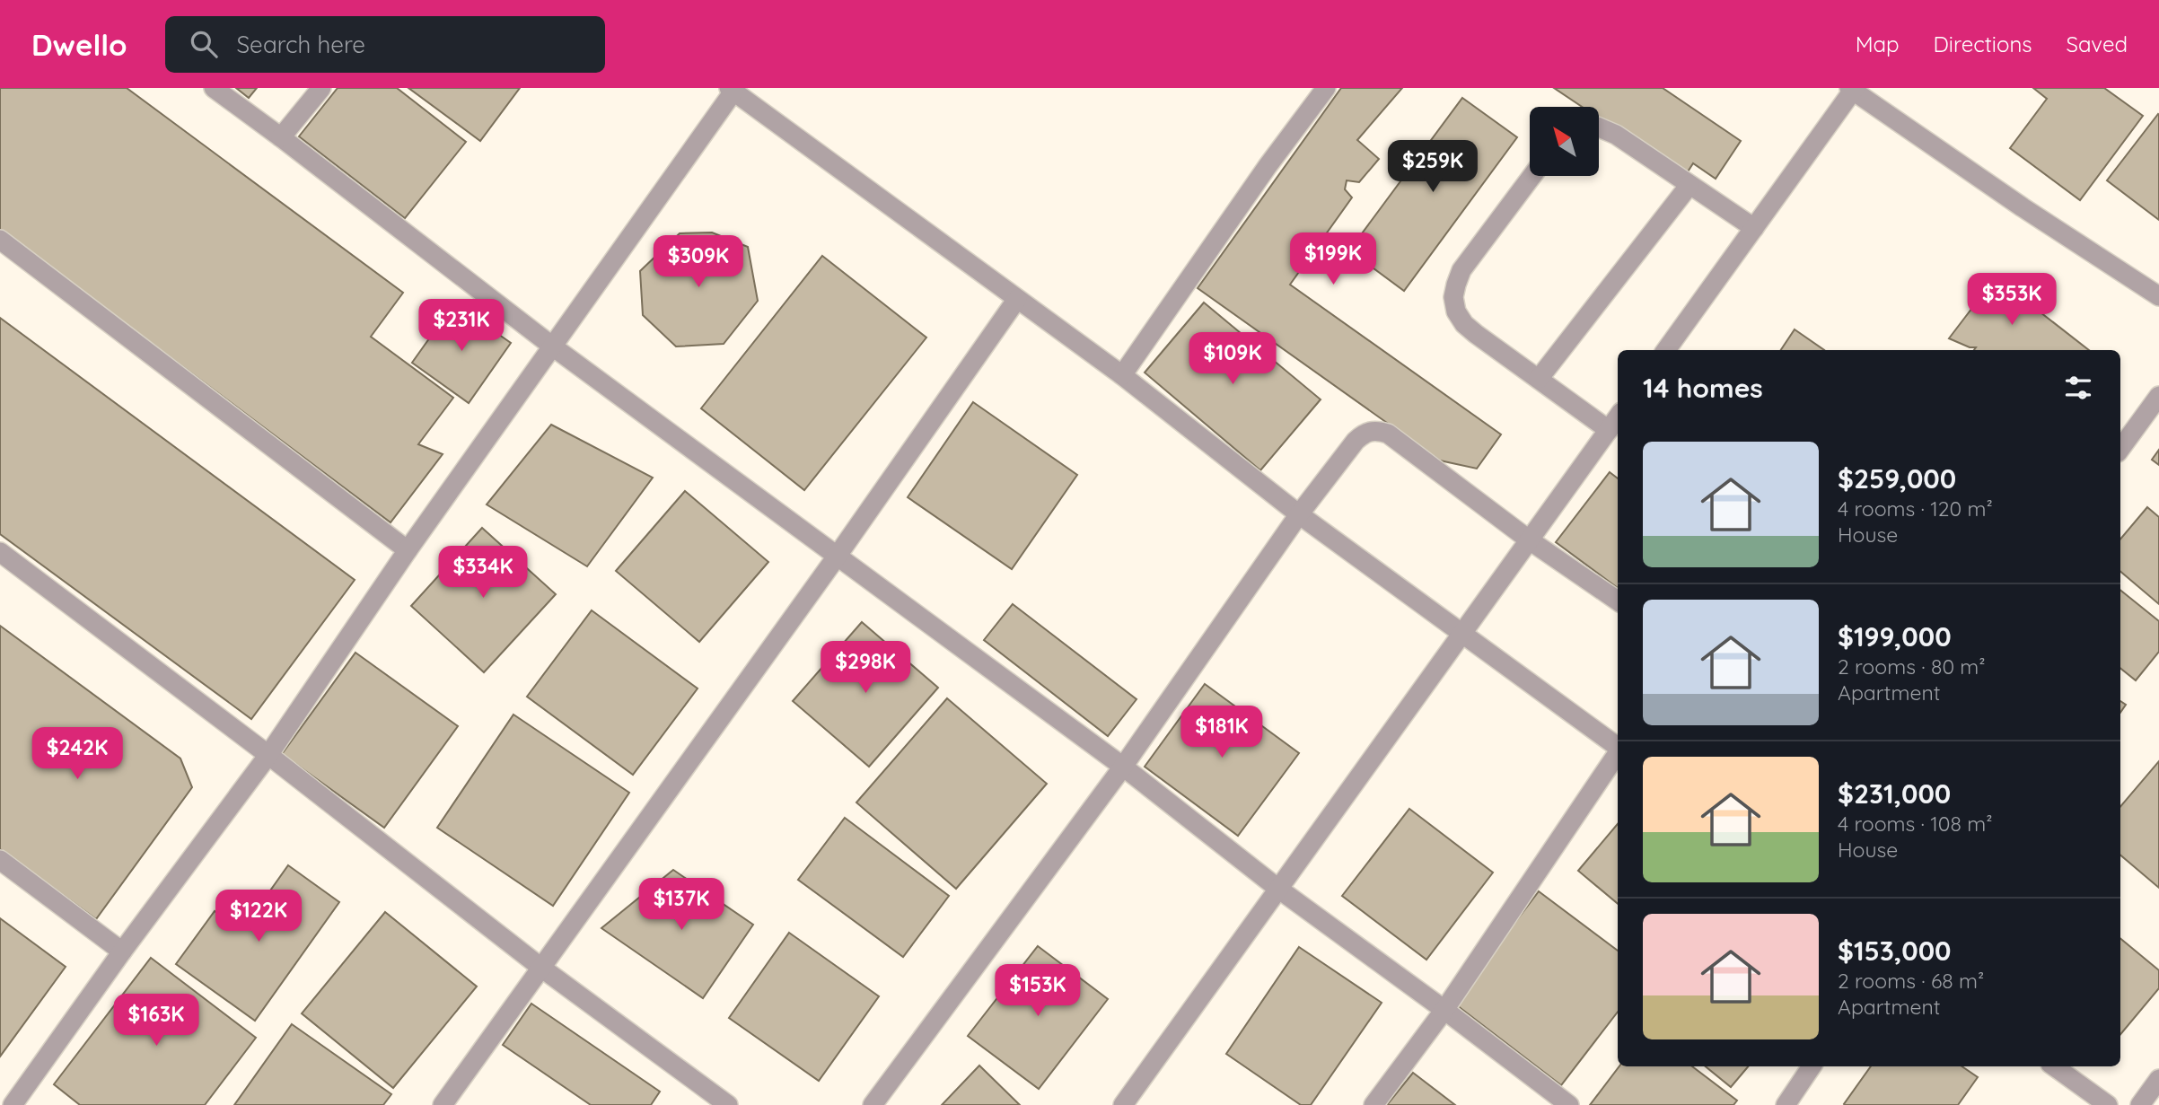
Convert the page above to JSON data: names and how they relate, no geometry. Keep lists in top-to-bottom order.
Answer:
{
  "north": "top left",
  "page": {
    "header": "Dwello",
    "search": "Search here",
    "nav": ["Map", "Directions", "Saved"],
    "price": [
      "$259K",
      "$199K",
      "$309K",
      "$353K",
      "$231K",
      "$109K",
      "$334K",
      "$298K",
      "$181K",
      "$242K",
      "$137K",
      "$122K",
      "$153K",
      "$163K"
    ],
    "heading": "14 homes",
    "list": [
      {
        "name": "$259,000",
        "note": "4 rooms · 120 m² · House"
      },
      {
        "name": "$199,000",
        "note": "2 rooms · 80 m² · Apartment"
      },
      {
        "name": "$231,000",
        "note": "4 rooms · 108 m² · House"
      },
      {
        "name": "$153,000",
        "note": "2 rooms · 68 m² · Apartment"
      }
    ]
  }
}
